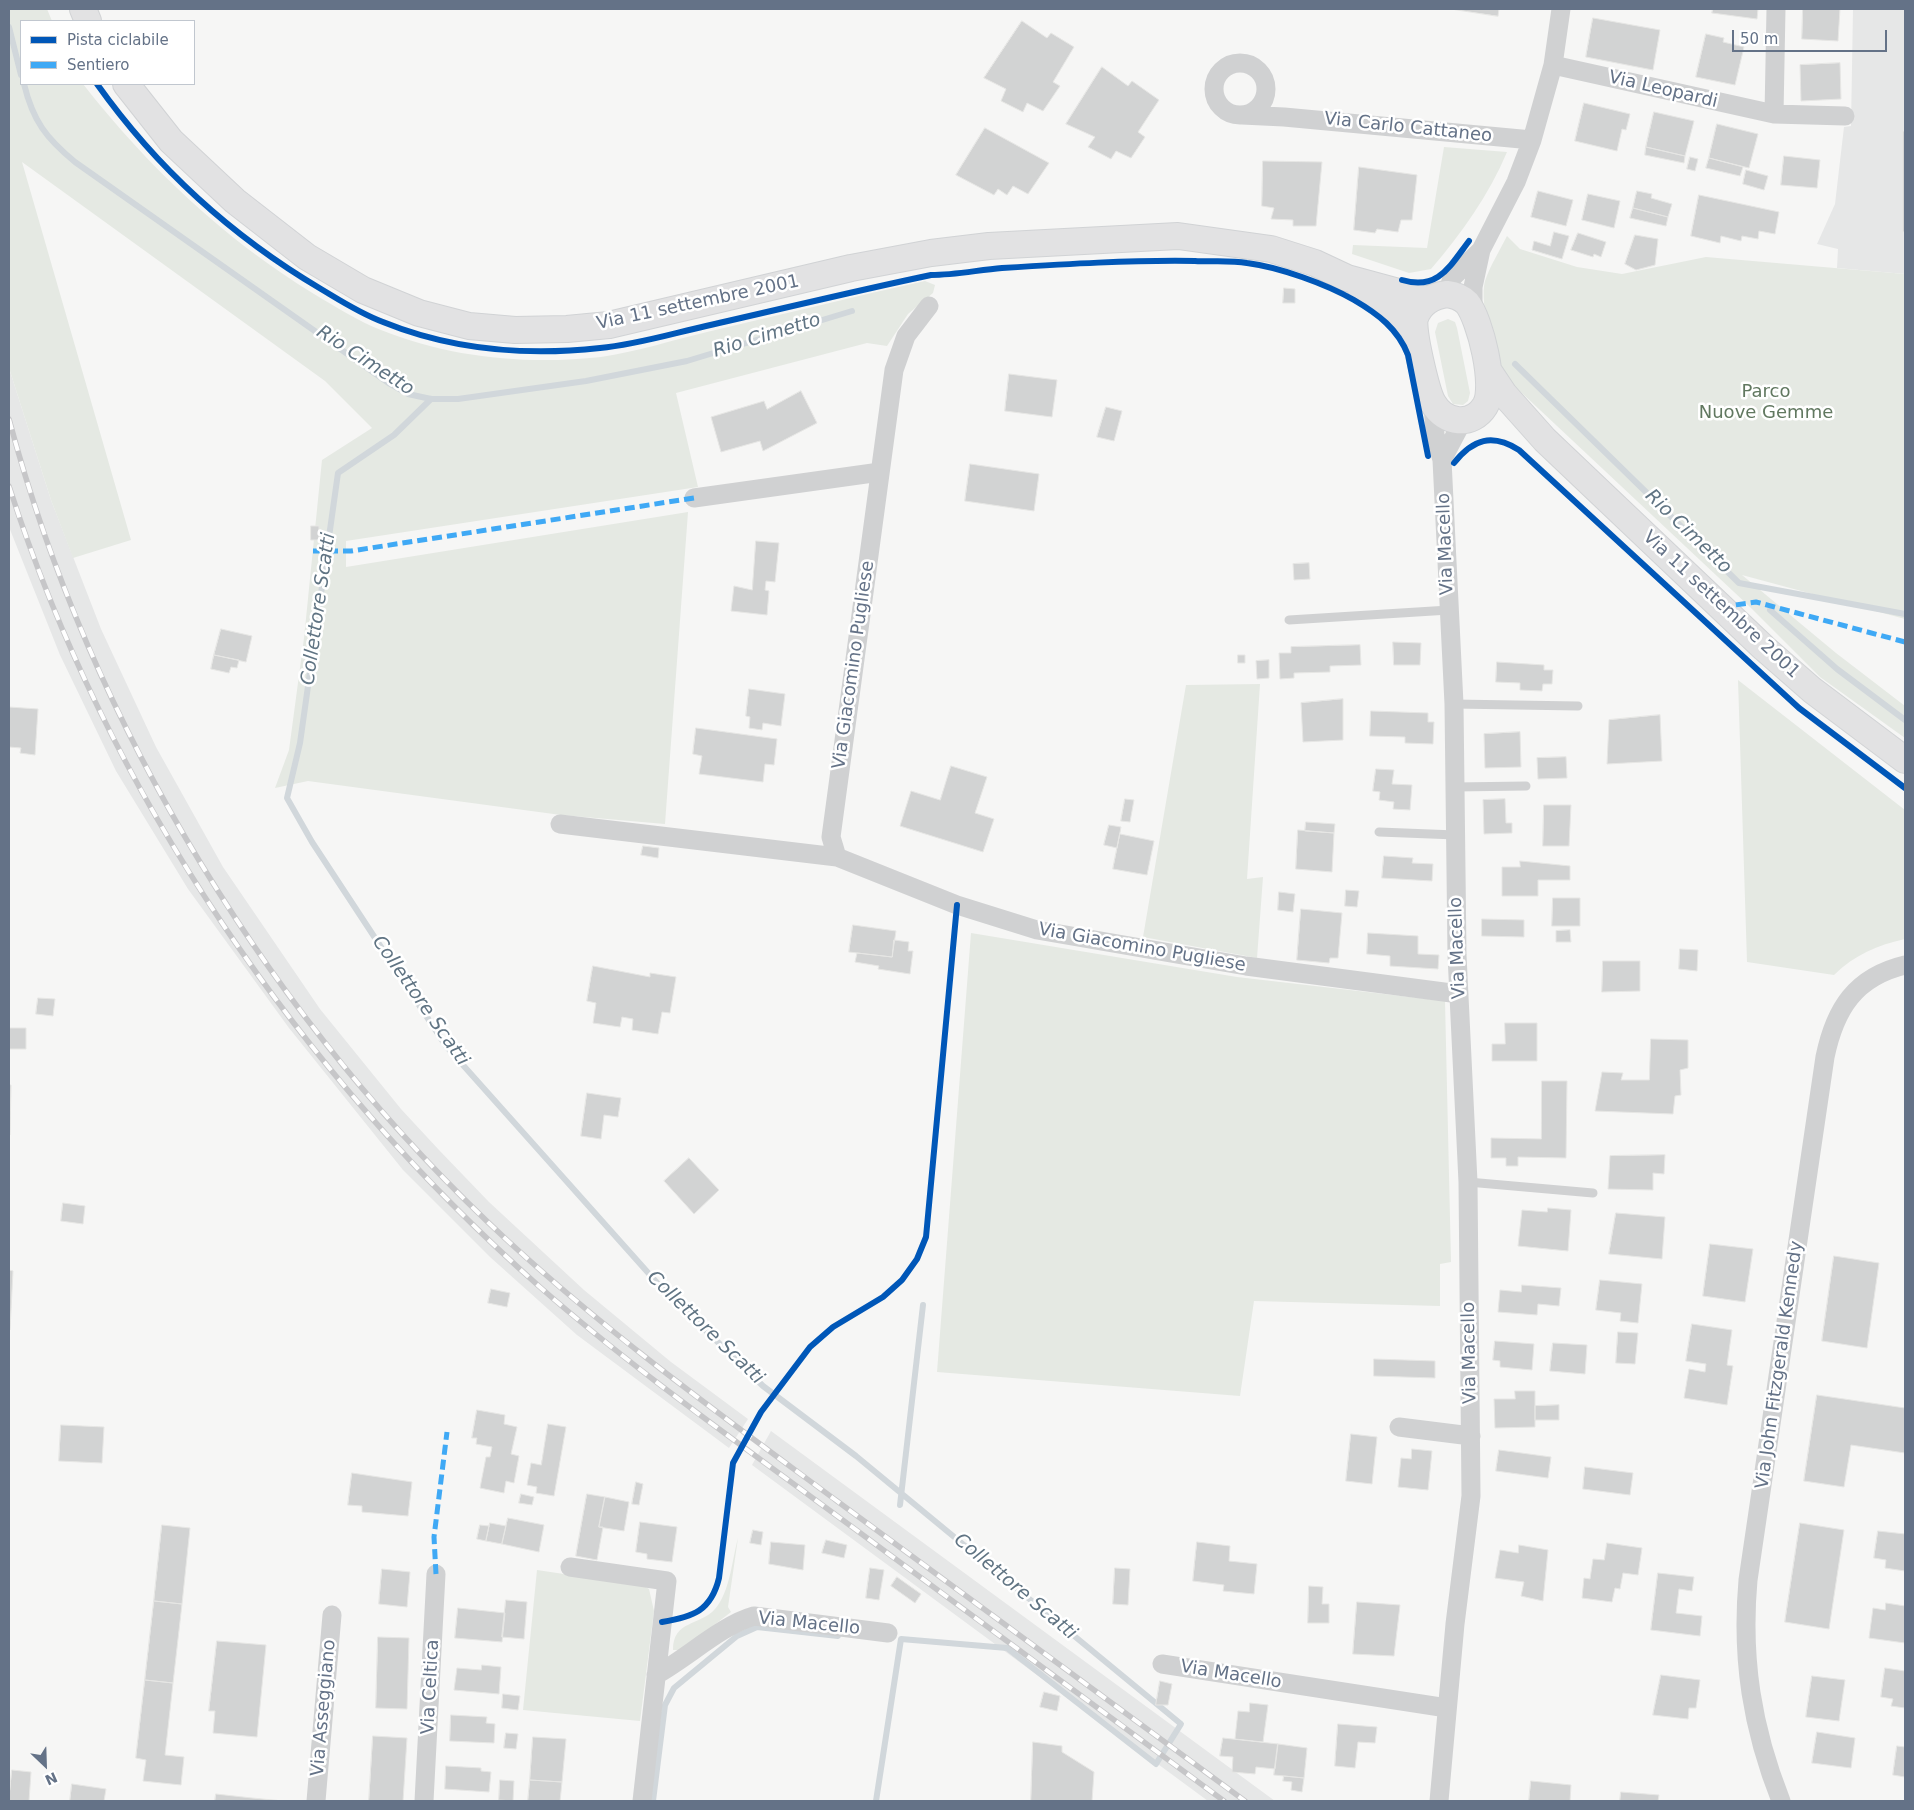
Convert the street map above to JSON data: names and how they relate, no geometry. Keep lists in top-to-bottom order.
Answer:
{
  "streets": {
    "main road": ["Via 11 settembre 2001"],
    "street": [
      "Via Leopardi",
      "Via Carlo Cattaneo",
      "Via Macello",
      "Via Giacomino Pugliese",
      "Via John Fitzgerald Kennedy",
      "Via Celtica",
      "Via Asseggiano"
    ]
  },
  "crossings": [
    ["Via 11 settembre 2001", "Via Macello"],
    ["Via Macello", "Via Giacomino Pugliese"]
  ],
  "water": ["Rio Cimetto", "Collettore Scatti"],
  "parks": ["Parco Nuove Gemme"],
  "legend": ["Pista ciclabile", "Sentiero"],
  "scale_bar": "50 m",
  "north": "bottom right"
}
